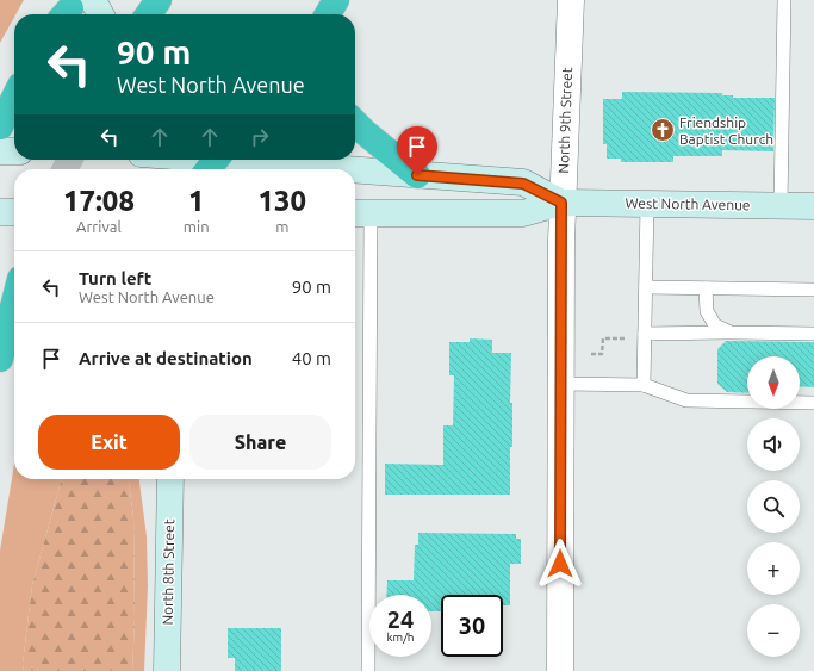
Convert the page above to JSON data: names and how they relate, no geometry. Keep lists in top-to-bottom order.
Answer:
{
  "streets": {
    "main road": ["West North Avenue", "North 8th Street"],
    "street": ["North 9th Street"]
  },
  "crossings": [
    ["North 9th Street", "West North Avenue"]
  ],
  "places": {
    "church": ["Friendship Baptist Church"]
  },
  "north": "bottom",
  "page": {
    "turn": ["90 m", "West North Avenue"],
    "eta": [
      "17:08",
      "Arrival",
      "1",
      "min",
      "130",
      "m"
    ],
    "list": [
      {
        "name": "Turn left",
        "note": "West North Avenue",
        "value": "90 m"
      },
      {
        "name": "Arrive at destination",
        "value": "40 m"
      }
    ],
    "map_buttons": ["+", "−"],
    "buttons": ["Exit", "Share"],
    "speed": "24 km/h",
    "limit": "30"
  }
}
